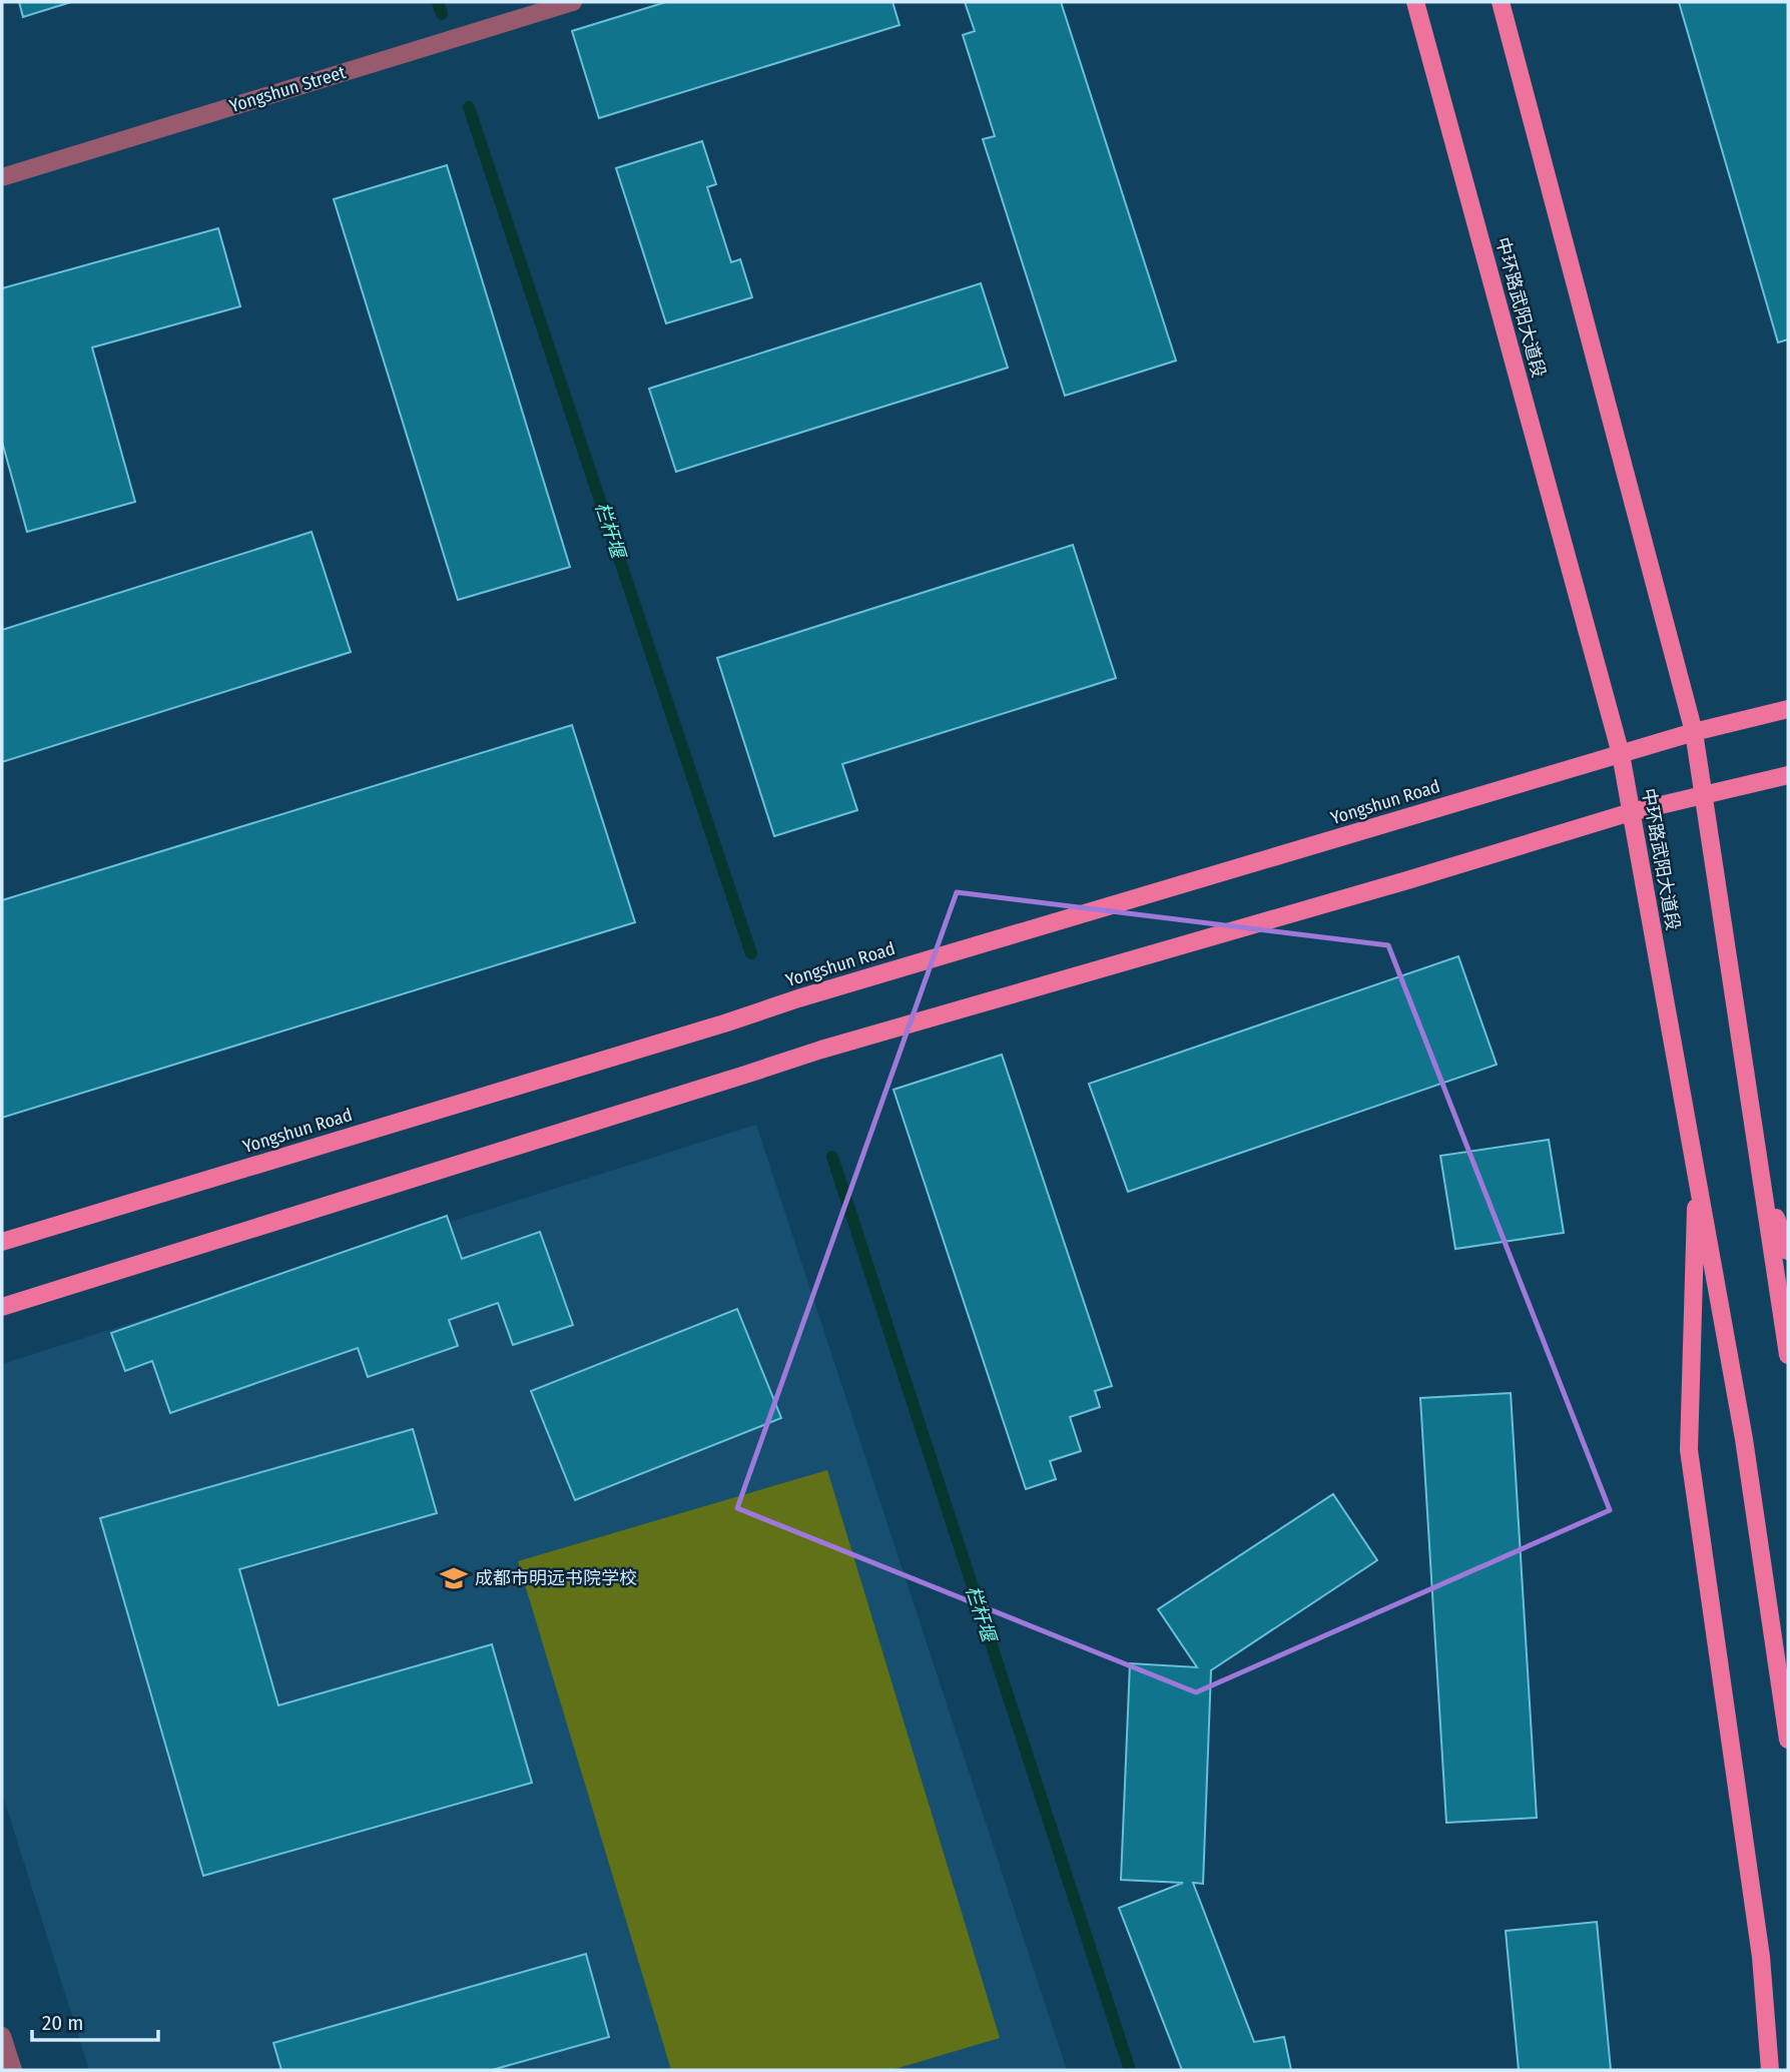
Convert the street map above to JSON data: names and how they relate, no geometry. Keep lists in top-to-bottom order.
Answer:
{
  "streets": {
    "main road": ["中环路武阳大道段", "Yongshun Road"],
    "street": ["Yongshun Street"]
  },
  "crossings": [
    ["中环路武阳大道段", "Yongshun Road"]
  ],
  "water": ["栏杆堰"],
  "places": {
    "school or university": ["成都市明远书院学校"]
  },
  "scale_bar": "20 m"
}
